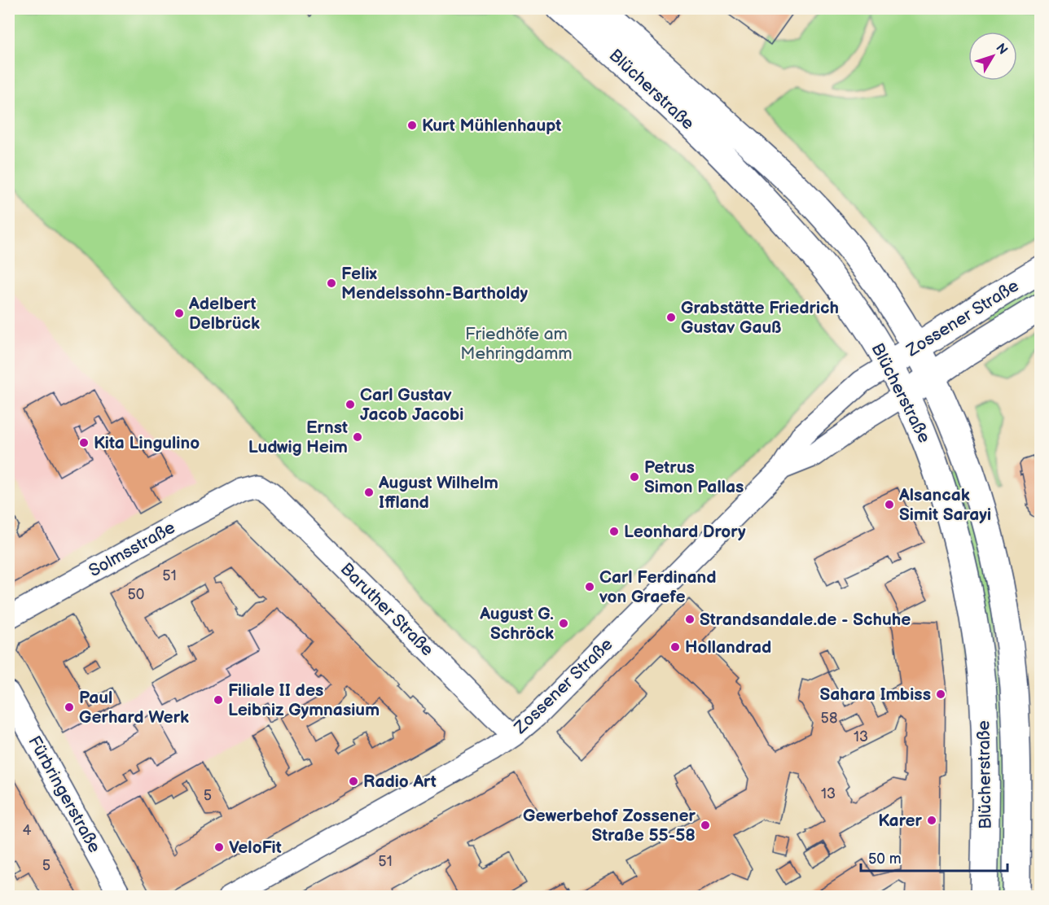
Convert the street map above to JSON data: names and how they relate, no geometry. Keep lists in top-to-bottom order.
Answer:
{
  "streets": {
    "main road": ["Blücherstraße", "Zossener Straße"],
    "street": ["Solmsstraße", "Baruther Straße", "Fürbringerstraße"]
  },
  "crossings": [
    ["Blücherstraße", "Zossener Straße"],
    ["Zossener Straße", "Baruther Straße"],
    ["Solmsstraße", "Baruther Straße"]
  ],
  "parks": ["Friedhöfe am Mehringdamm"],
  "places": [
    "Kurt Mühlenhaupt",
    "Felix Mendelssohn-Bartholdy",
    "Adelbert Delbrück",
    "Grabstätte Friedrich Gustav Gauß",
    "Carl Gustav Jacob Jacobi",
    "Ernst Ludwig Heim",
    "Kita Lingulino",
    "Petrus Simon Pallas",
    "August Wilhelm Iffland",
    "Alsancak Simit Sarayi",
    "Leonhard Drory",
    "Carl Ferdinand von Graefe",
    "Strandsandale.de - Schuhe",
    "August G. Schröck",
    "Hollandrad",
    "Sahara Imbiss",
    "Filiale II des Leibniz Gymnasium",
    "Paul Gerhard Werk",
    "Radio Art",
    "Karer",
    "Gewerbehof Zossener Straße 55-58",
    "VeloFit"
  ],
  "house_numbers": [
    "51",
    "50",
    "58",
    "13",
    "13",
    "5",
    "4",
    "51",
    "5"
  ],
  "scale_bar": "50 m",
  "north": "top right"
}
